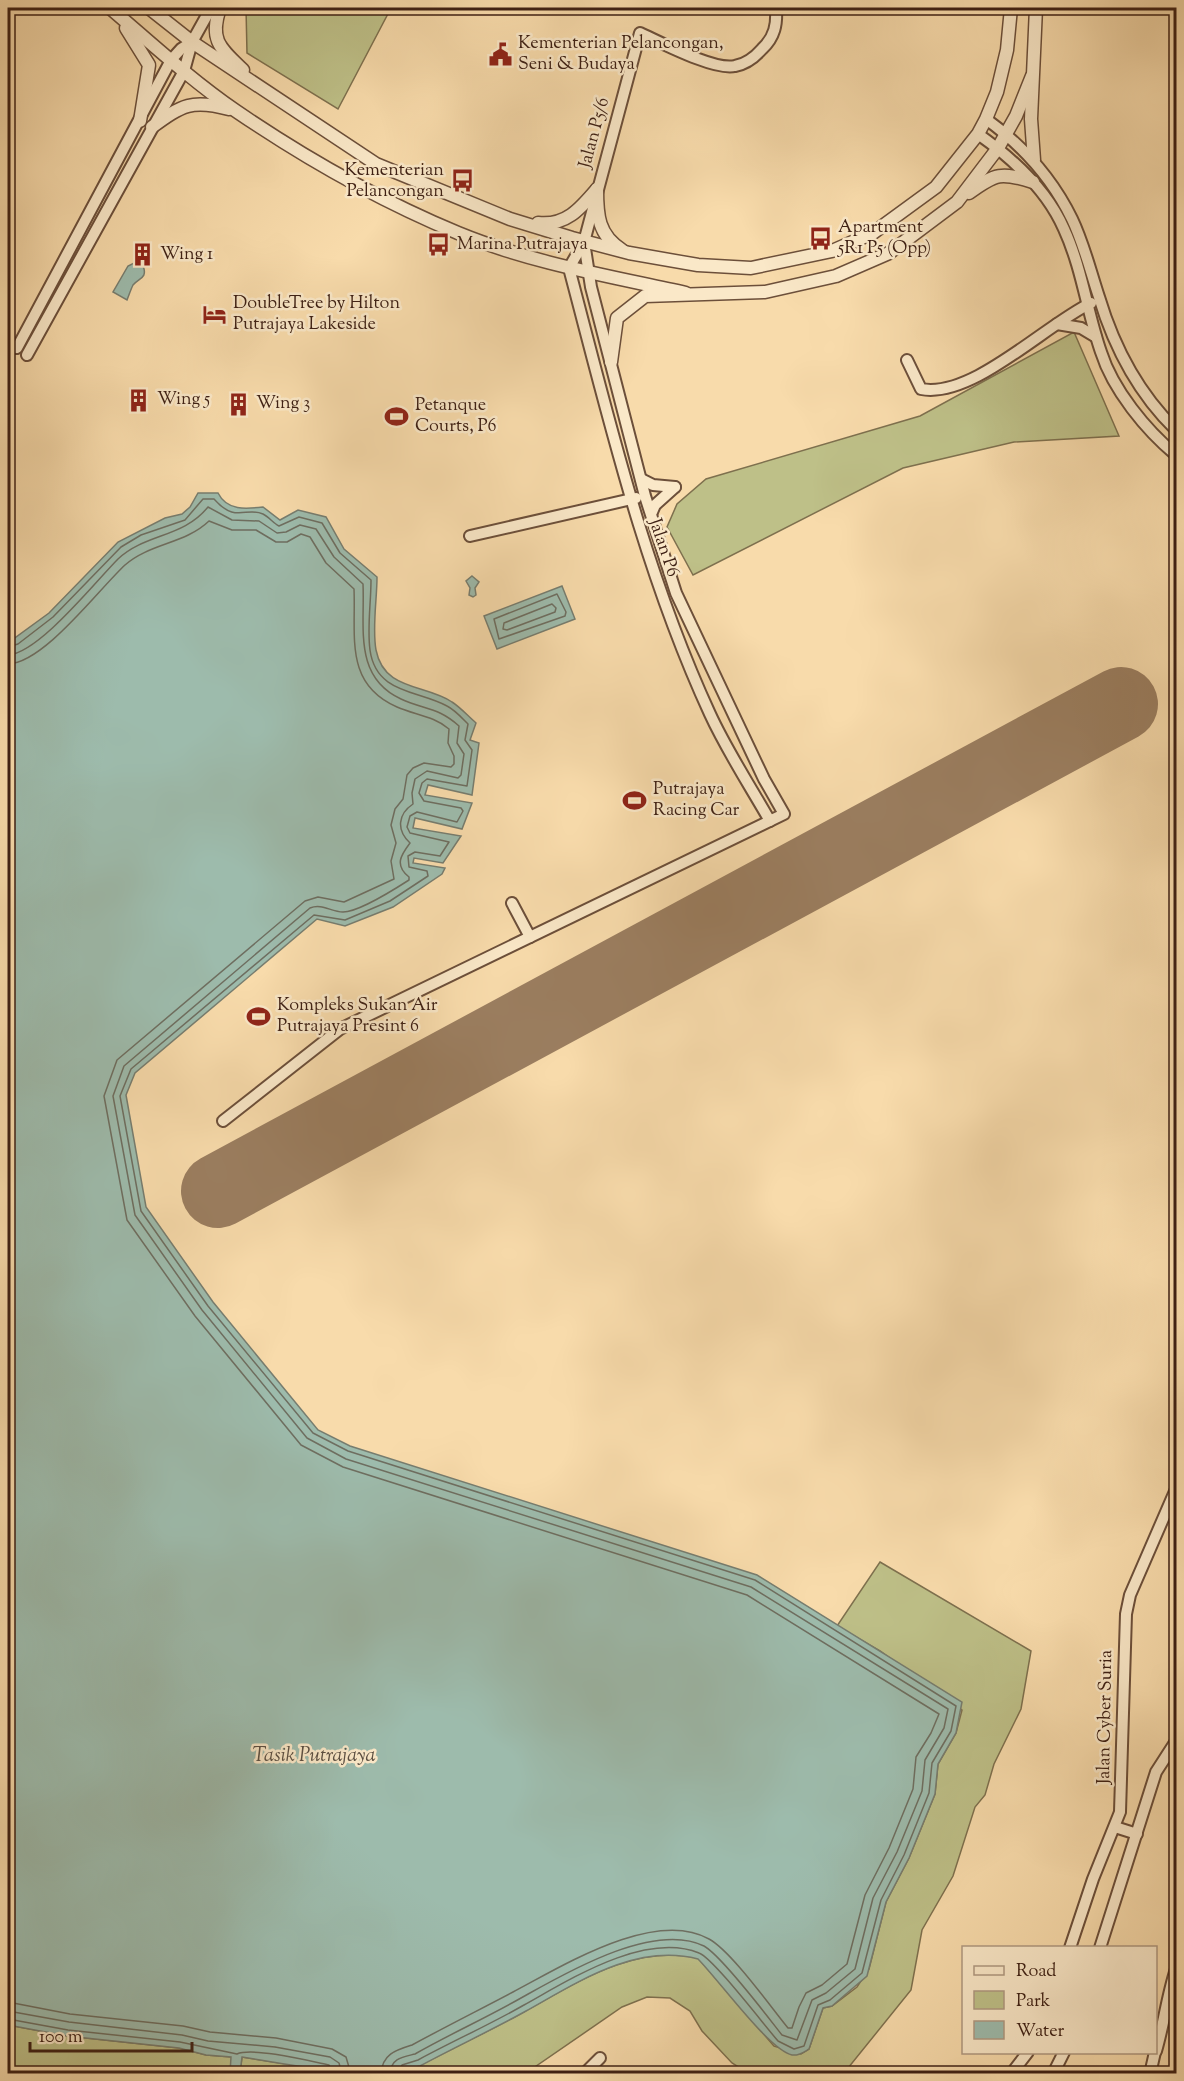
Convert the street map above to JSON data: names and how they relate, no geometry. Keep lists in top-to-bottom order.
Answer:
{
  "streets": {
    "street": ["Jalan P5/6", "Jalan P6", "Jalan Cyber Suria"]
  },
  "crossings": [
    ["Jalan P5/6", "Jalan P6"]
  ],
  "water": ["Tasik Putrajaya"],
  "places": {
    "public building": ["Kementerian Pelancongan, Seni & Budaya"],
    "bus stop": ["Kementerian Pelancongan", "Apartment 5R1 P5 (Opp)", "Marina Putrajaya"],
    "building": ["Wing 1", "Wing 5", "Wing 3"],
    "hotel": ["DoubleTree by Hilton Putrajaya Lakeside"],
    "sports": ["Petanque Courts, P6", "Putrajaya Racing Car", "Kompleks Sukan Air Putrajaya Presint 6"]
  },
  "legend": ["Road", "Park", "Water"],
  "scale_bar": "100 m"
}
